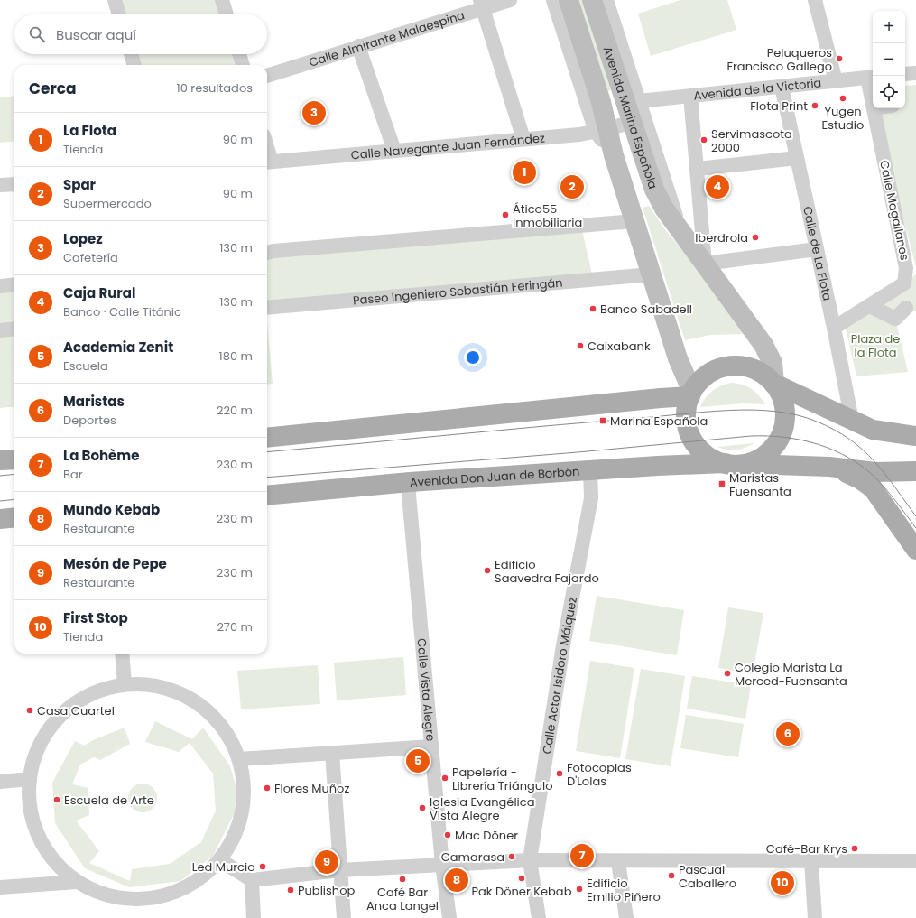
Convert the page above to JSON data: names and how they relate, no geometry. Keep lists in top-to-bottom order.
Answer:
{
  "streets": {
    "main road": ["Avenida Marina Española", "Avenida Don Juan de Borbón"],
    "street": [
      "Calle Almirante Malaespina",
      "Avenida de la Victoria",
      "Calle Navegante Juan Fernández",
      "Calle Magallanes",
      "Calle de La Flota",
      "Paseo Ingeniero Sebastián Feringán",
      "Calle Actor Isidoro Máiquez",
      "Calle Vista Alegre"
    ]
  },
  "crossings": [
    ["Avenida de la Victoria", "Avenida Marina Española"],
    ["Avenida de la Victoria", "Calle Magallanes"],
    ["Avenida de la Victoria", "Calle de La Flota"],
    ["Avenida Marina Española", "Calle Navegante Juan Fernández"],
    ["Avenida Marina Española", "Paseo Ingeniero Sebastián Feringán"],
    ["Avenida Marina Española", "Avenida Don Juan de Borbón"],
    ["Avenida Don Juan de Borbón", "Calle Actor Isidoro Máiquez"],
    ["Avenida Don Juan de Borbón", "Calle Vista Alegre"]
  ],
  "parks": ["Plaza de la Flota"],
  "places": {
    "other": [
      "Peluqueros Francisco Gallego",
      "Yugen Estudio",
      "Flota Print",
      "Servimascota 2000",
      "Ático55 Inmobiliaria",
      "Iberdrola",
      "Banco Sabadell",
      "Caixabank",
      "Edificio Saavedra Fajardo",
      "Colegio Marista La Merced-Fuensanta",
      "Casa Cuartel",
      "Fotocopias D'Lolas",
      "Papelería - Librería Triángulo",
      "Flores Muñoz",
      "Escuela de Arte",
      "Iglesia Evangélica Vista Alegre",
      "Mac Döner",
      "Café-Bar Krys",
      "Camarasa",
      "Led Murcia",
      "Pascual Caballero",
      "Pak Döner Kebab",
      "Café Bar Anca Langel",
      "Edificio Emilio Piñero",
      "Publishop"
    ],
    "transit": ["Marina Española", "Maristas Fuensanta"]
  },
  "page": {
    "map_buttons": ["+", "−"],
    "search": "Buscar aquí",
    "heading": ["Cerca", "10 resultados"],
    "pins": [
      "3",
      "1",
      "2",
      "4",
      "6",
      "5",
      "7",
      "9",
      "8",
      "10"
    ],
    "list": [
      {
        "mark": "1",
        "name": "La Flota",
        "note": "Tienda",
        "value": "90 m"
      },
      {
        "mark": "2",
        "name": "Spar",
        "note": "Supermercado",
        "value": "90 m"
      },
      {
        "mark": "3",
        "name": "Lopez",
        "note": "Cafetería",
        "value": "130 m"
      },
      {
        "mark": "4",
        "name": "Caja Rural",
        "note": "Banco · Calle Titánic",
        "value": "130 m"
      },
      {
        "mark": "5",
        "name": "Academia Zenit",
        "note": "Escuela",
        "value": "180 m"
      },
      {
        "mark": "6",
        "name": "Maristas",
        "note": "Deportes",
        "value": "220 m"
      },
      {
        "mark": "7",
        "name": "La Bohème",
        "note": "Bar",
        "value": "230 m"
      },
      {
        "mark": "8",
        "name": "Mundo Kebab",
        "note": "Restaurante",
        "value": "230 m"
      },
      {
        "mark": "9",
        "name": "Mesón de Pepe",
        "note": "Restaurante",
        "value": "230 m"
      },
      {
        "mark": "10",
        "name": "First Stop",
        "note": "Tienda",
        "value": "270 m"
      }
    ]
  }
}
